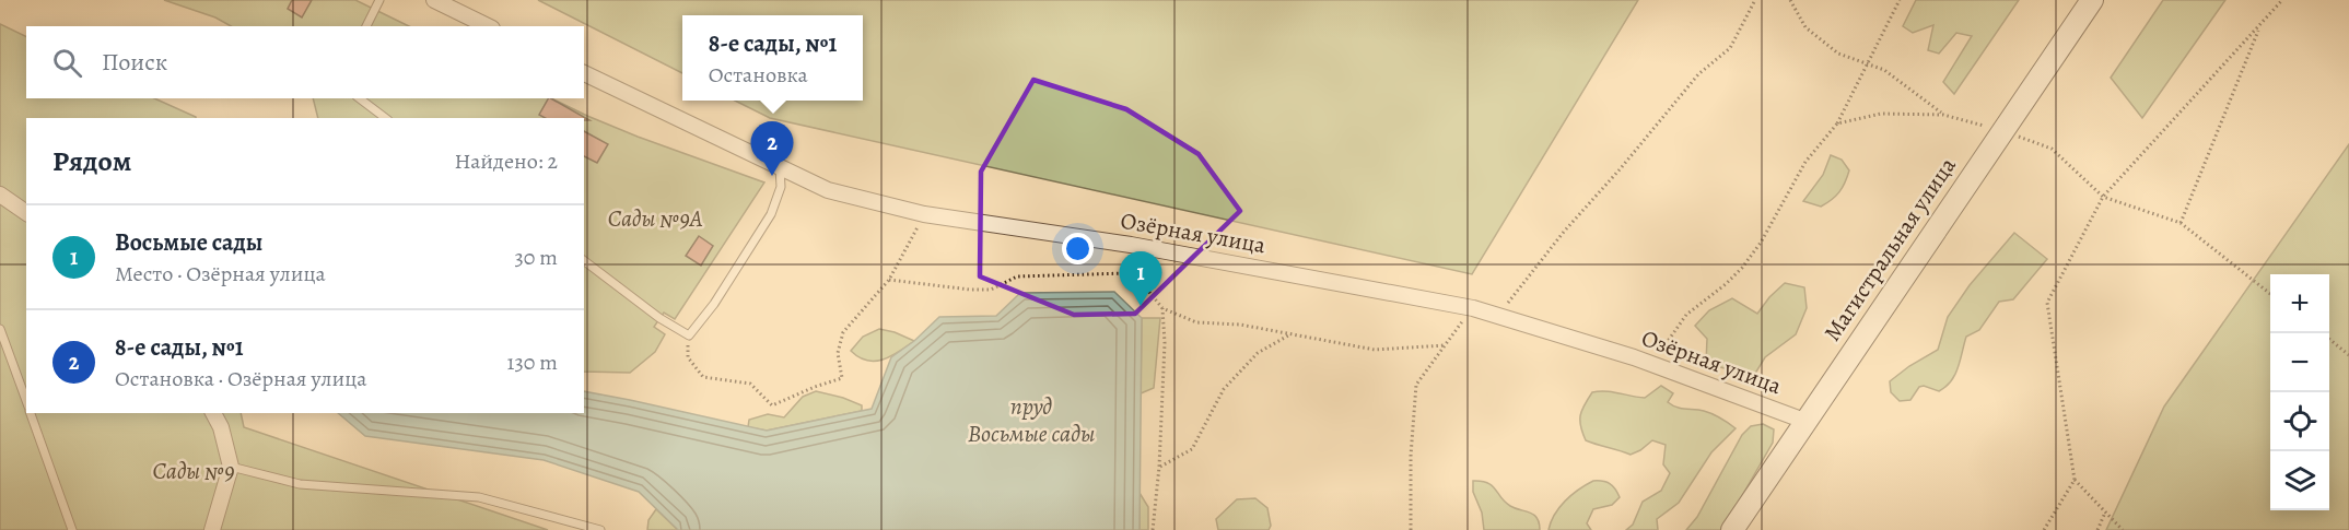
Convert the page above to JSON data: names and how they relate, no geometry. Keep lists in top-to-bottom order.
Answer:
{
  "streets": {
    "street": ["Озёрная улица", "Магистральная улица"]
  },
  "crossings": [
    ["Озёрная улица", "Магистральная улица"]
  ],
  "water": ["пруд Восьмые сады"],
  "parks": ["Сады №9А", "Сады №9"],
  "page": {
    "popup": ["8-е сады, №1", "Остановка"],
    "search": "Поиск",
    "heading": ["Рядом", "Найдено: 2"],
    "pins": ["2", "1"],
    "list": [
      {
        "mark": "1",
        "name": "Восьмые сады",
        "note": "Место · Озёрная улица",
        "value": "30 m"
      },
      {
        "mark": "2",
        "name": "8-е сады, №1",
        "note": "Остановка · Озёрная улица",
        "value": "130 m"
      }
    ],
    "map_buttons": ["+", "−"]
  }
}
